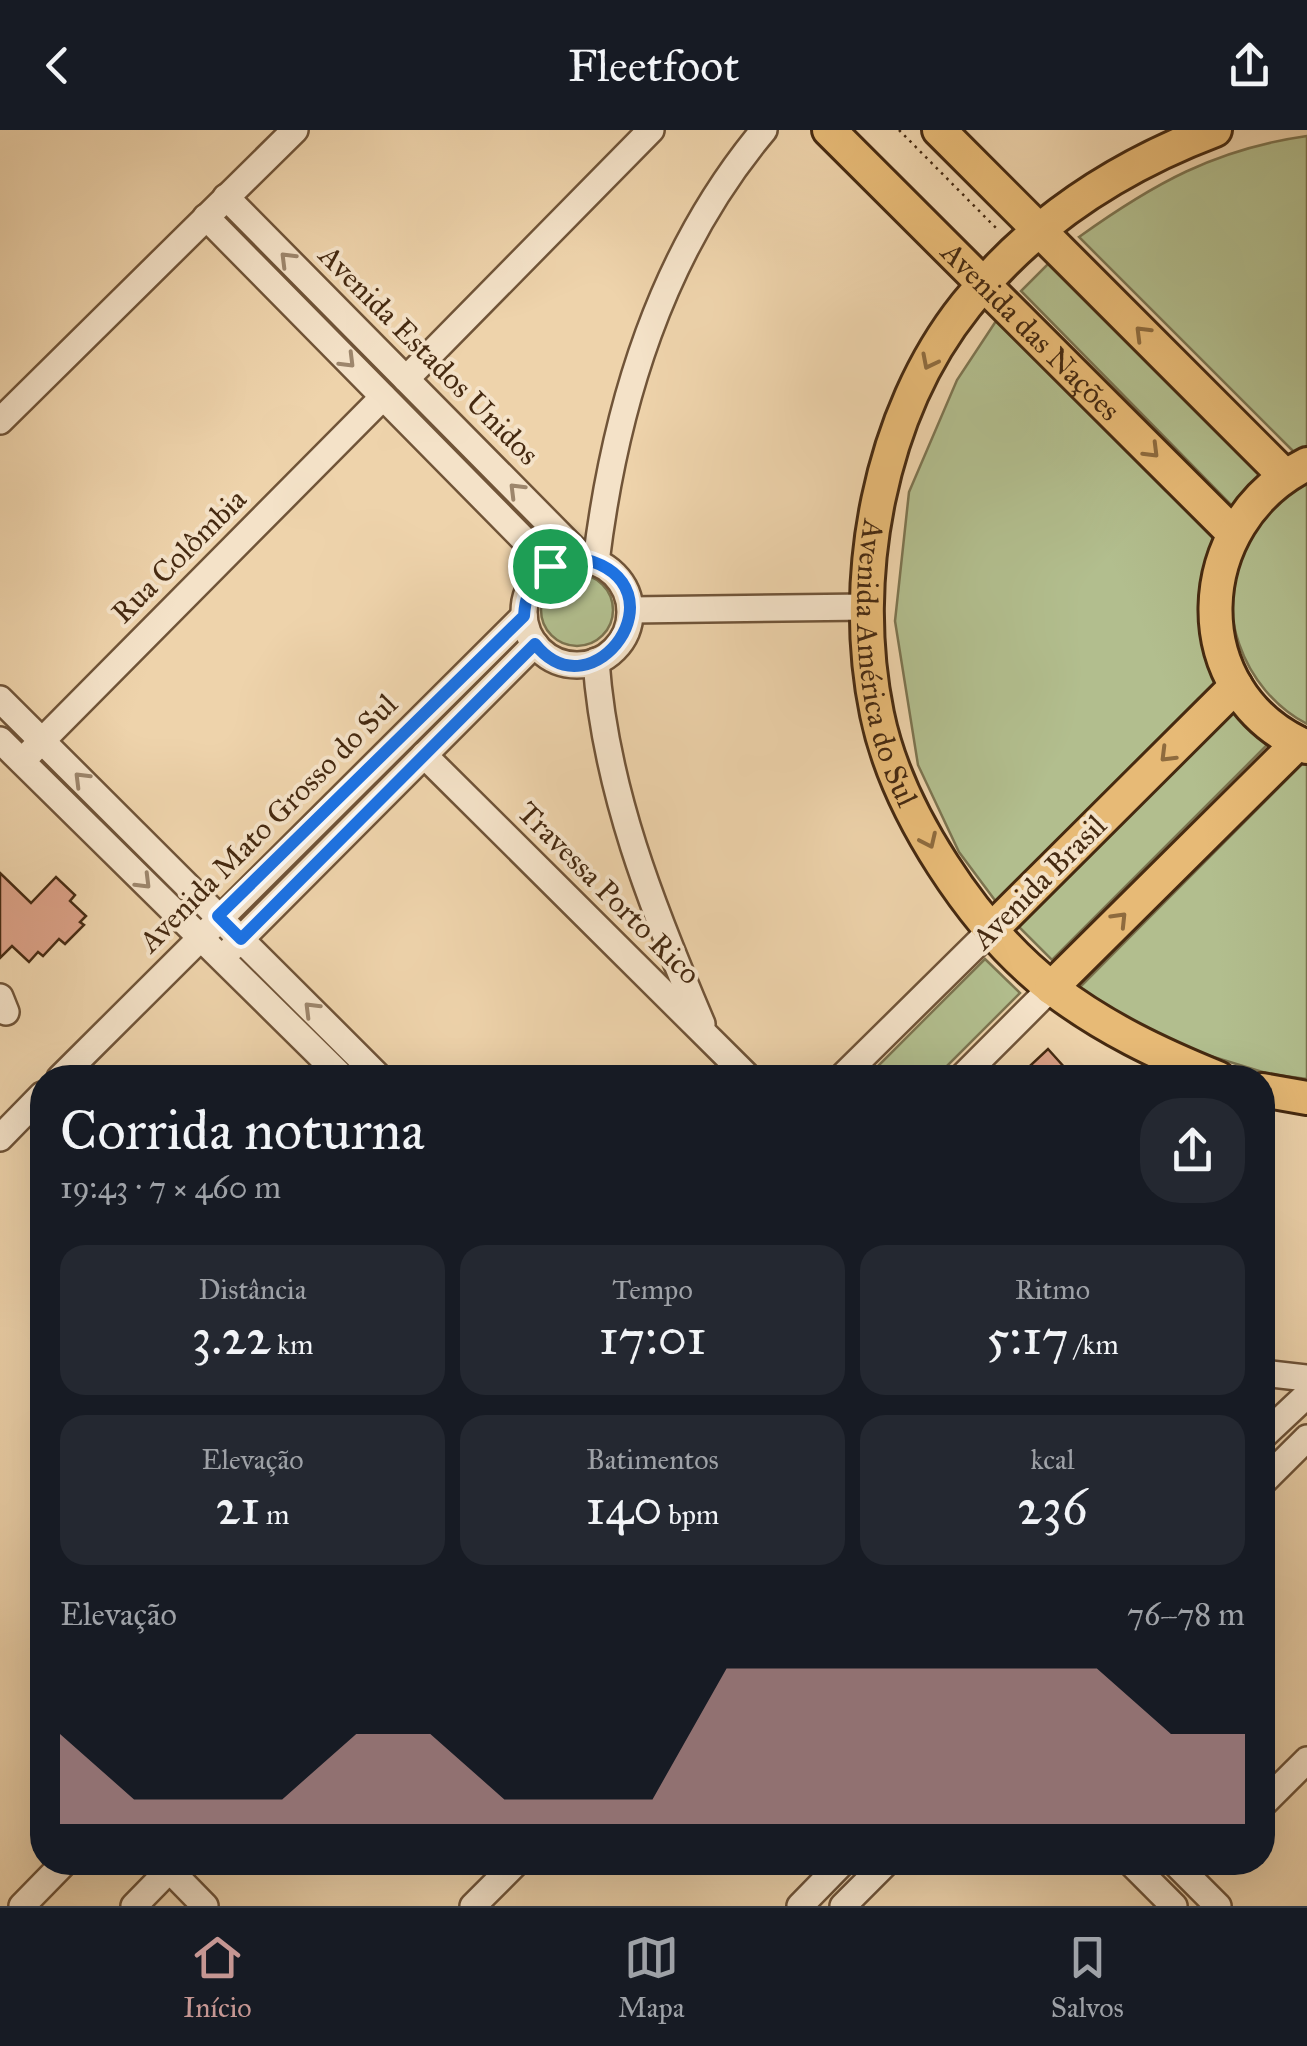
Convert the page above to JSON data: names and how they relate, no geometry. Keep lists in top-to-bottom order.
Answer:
{
  "streets": {
    "main road": ["Avenida das Nações", "Avenida América do Sul", "Avenida Brasil"],
    "street": [
      "Avenida Estados Unidos",
      "Rua Colômbia",
      "Avenida Mato Grosso do Sul",
      "Travessa Porto Rico"
    ]
  },
  "crossings": [
    ["Avenida das Nações", "Avenida América do Sul"],
    ["Avenida Estados Unidos", "Rua Colômbia"],
    ["Avenida Estados Unidos", "Avenida Mato Grosso do Sul"],
    ["Avenida América do Sul", "Avenida Brasil"],
    ["Avenida Mato Grosso do Sul", "Travessa Porto Rico"]
  ],
  "one_way": ["Avenida América do Sul"],
  "page": {
    "header": "Fleetfoot",
    "heading": ["Corrida noturna", "19:43 · 7 × 460 m"],
    "stats": [
      ["Distância", "3.22 km"],
      ["Tempo", "17:01"],
      ["Ritmo", "5:17 /km"],
      ["Elevação", "21 m"],
      ["Batimentos", "140 bpm"],
      ["kcal", "236"]
    ],
    "chart": ["Elevação", "76–78 m"],
    "tabs": ["Início", "Mapa", "Salvos"]
  }
}
